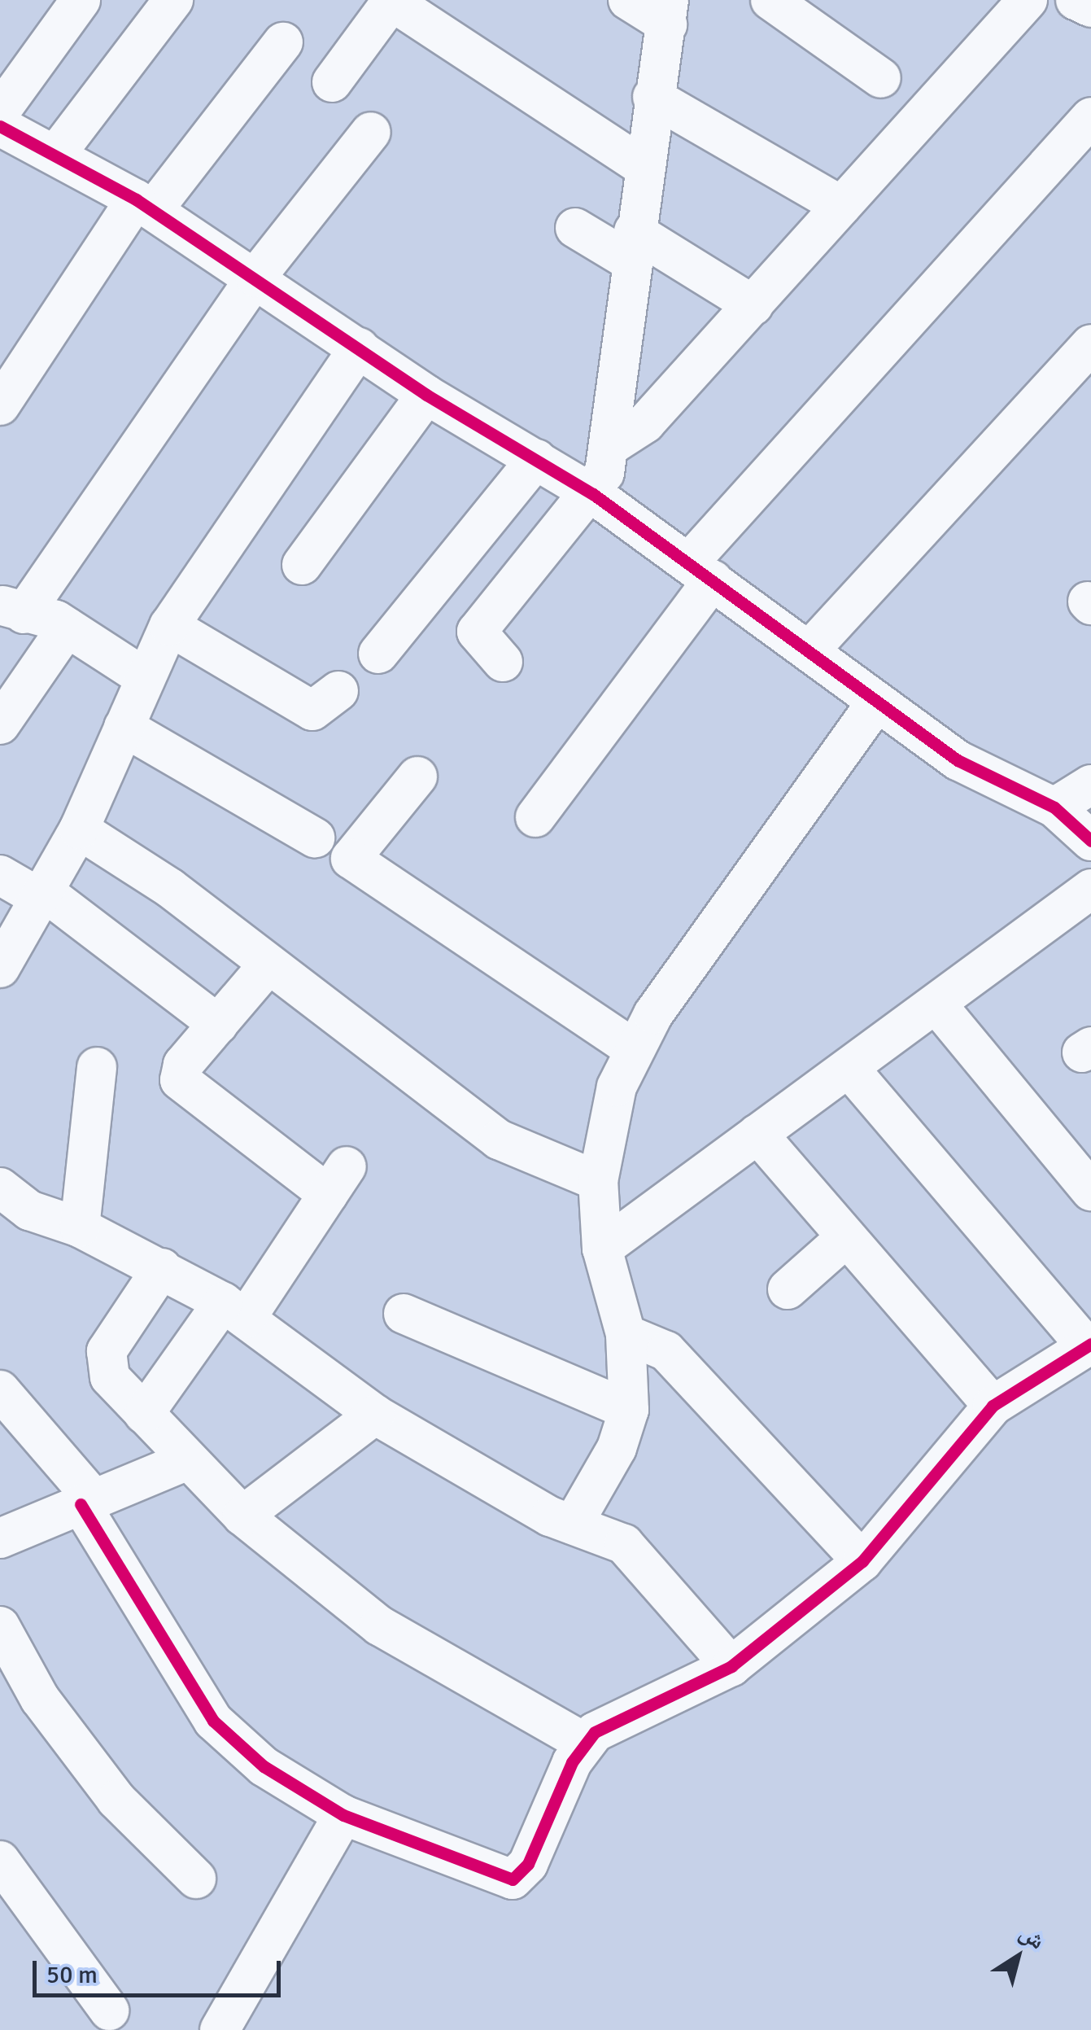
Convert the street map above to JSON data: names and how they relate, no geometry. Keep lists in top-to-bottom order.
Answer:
{
  "scale_bar": "50 m",
  "north": "top right"
}
